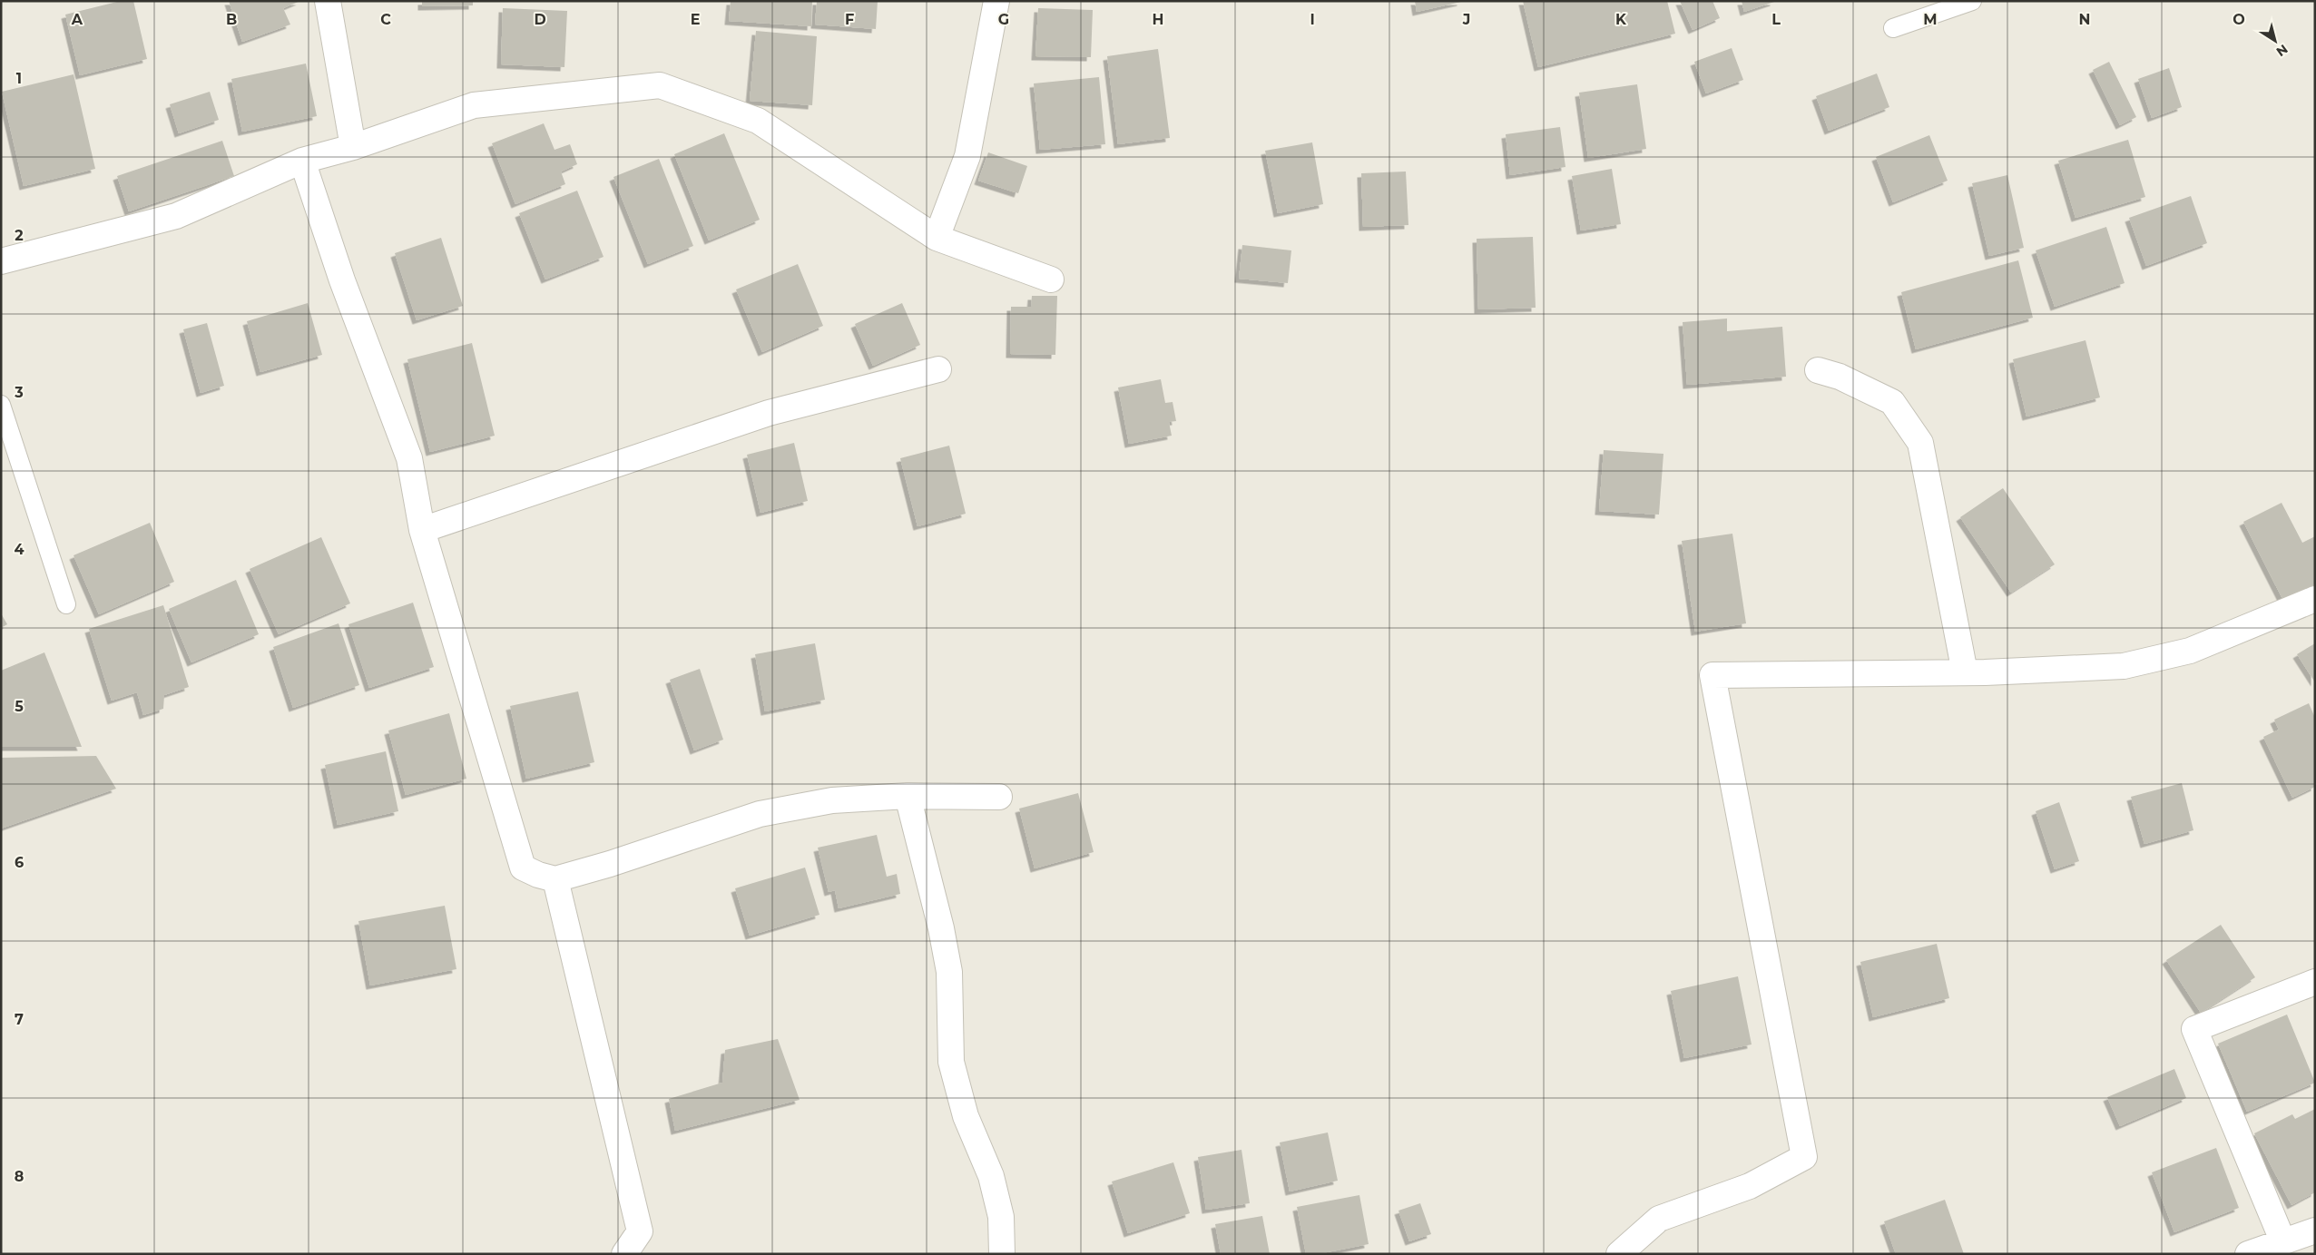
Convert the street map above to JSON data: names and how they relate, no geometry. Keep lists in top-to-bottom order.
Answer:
{
  "north": "bottom right",
  "grid": {
    "columns": [
      "A",
      "B",
      "C",
      "D",
      "E",
      "F",
      "G",
      "H",
      "I",
      "J",
      "K",
      "L",
      "M",
      "N",
      "O"
    ],
    "rows": [
      "1",
      "2",
      "3",
      "4",
      "5",
      "6",
      "7",
      "8"
    ]
  }
}
